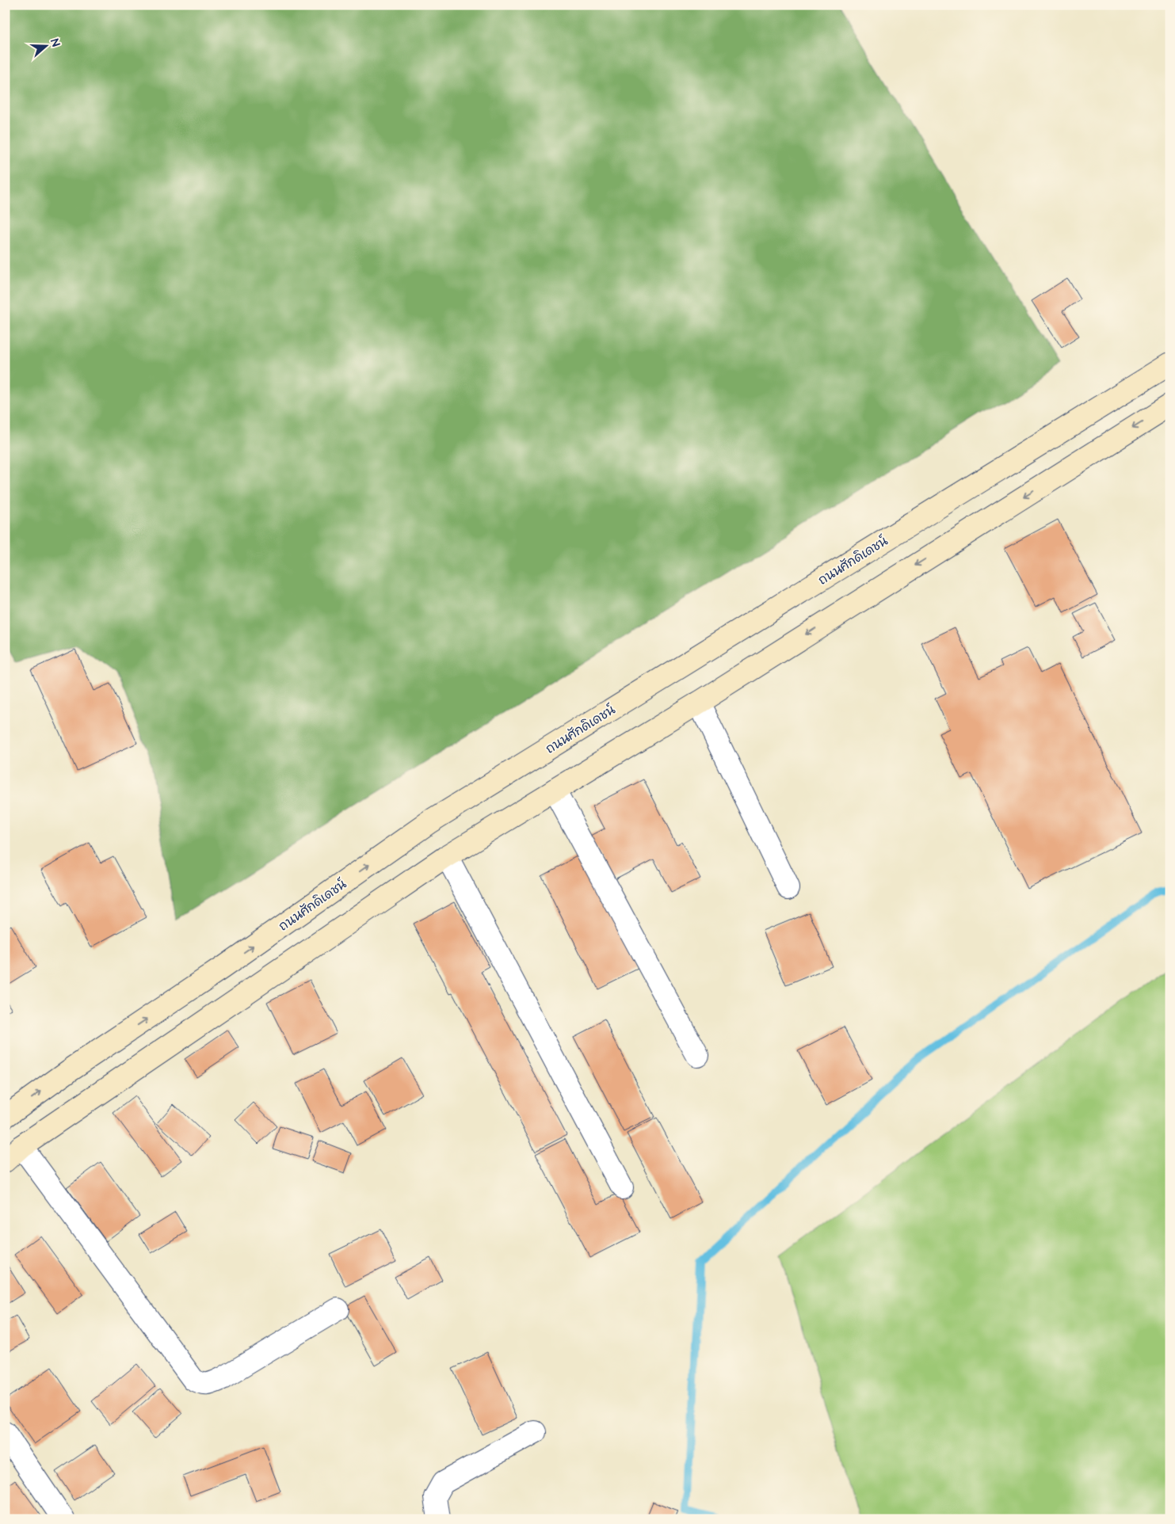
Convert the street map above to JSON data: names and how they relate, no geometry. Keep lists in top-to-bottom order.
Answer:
{
  "streets": {
    "main road": ["ถนนศักดิเดชน์"]
  },
  "north": "right"
}
